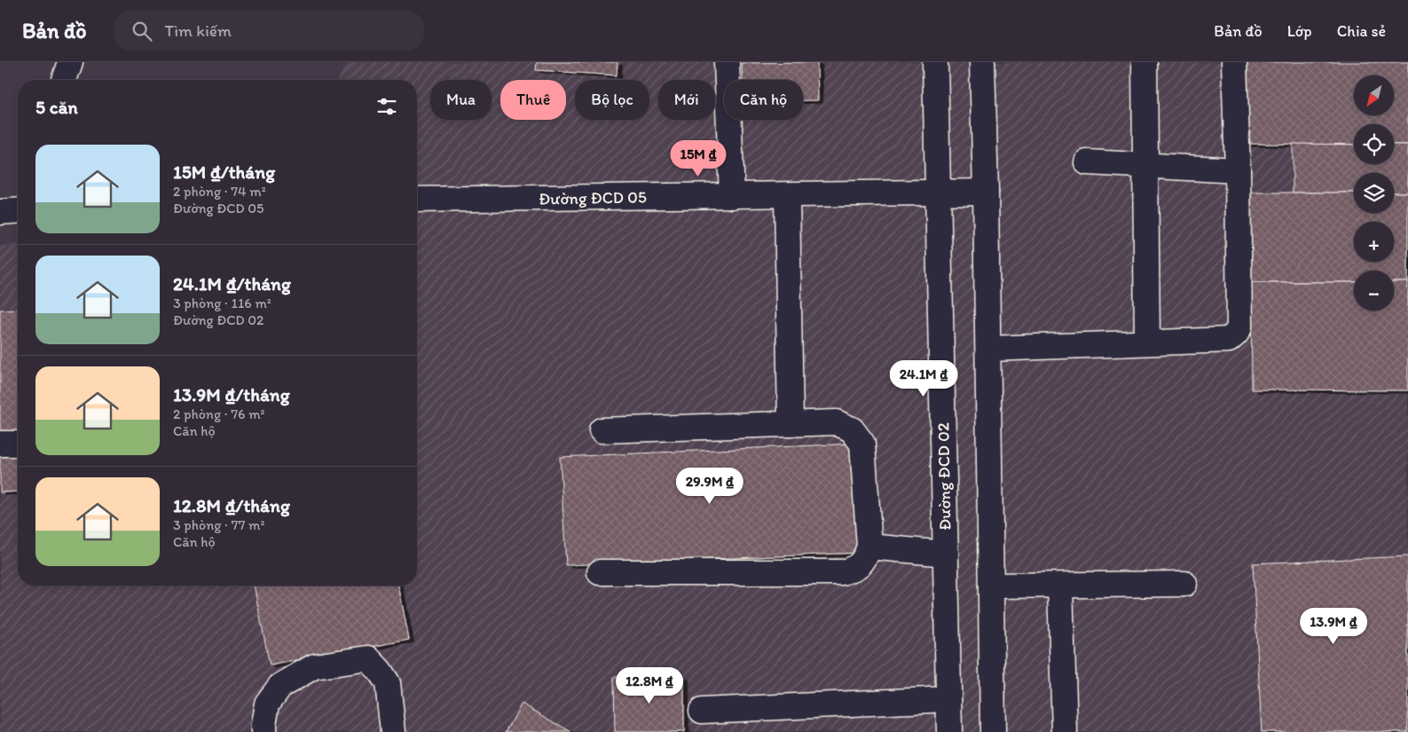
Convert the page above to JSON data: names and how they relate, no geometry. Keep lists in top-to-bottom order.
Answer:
{
  "streets": {
    "street": ["Đường ĐCD 05", "Đường ĐCD 02"]
  },
  "crossings": [
    ["Đường ĐCD 05", "Đường ĐCD 02"]
  ],
  "north": "bottom left",
  "page": {
    "header": "Bản đồ",
    "search": "Tìm kiếm",
    "nav": ["Bản đồ", "Lớp", "Chia sẻ"],
    "map_buttons": ["+", "−"],
    "chip": [
      "Mua",
      "Thuê",
      "Bộ lọc",
      "Mới",
      "Căn hộ"
    ],
    "heading": "5 căn",
    "list": [
      {
        "name": "15M ₫/tháng",
        "note": "2 phòng · 74 m² · Đường ĐCD 05"
      },
      {
        "name": "24.1M ₫/tháng",
        "note": "3 phòng · 116 m² · Đường ĐCD 02"
      },
      {
        "name": "13.9M ₫/tháng",
        "note": "2 phòng · 76 m² · Căn hộ"
      },
      {
        "name": "12.8M ₫/tháng",
        "note": "3 phòng · 77 m² · Căn hộ"
      }
    ],
    "price": [
      "15M ₫",
      "24.1M ₫",
      "29.9M ₫",
      "13.9M ₫",
      "12.8M ₫"
    ]
  }
}
